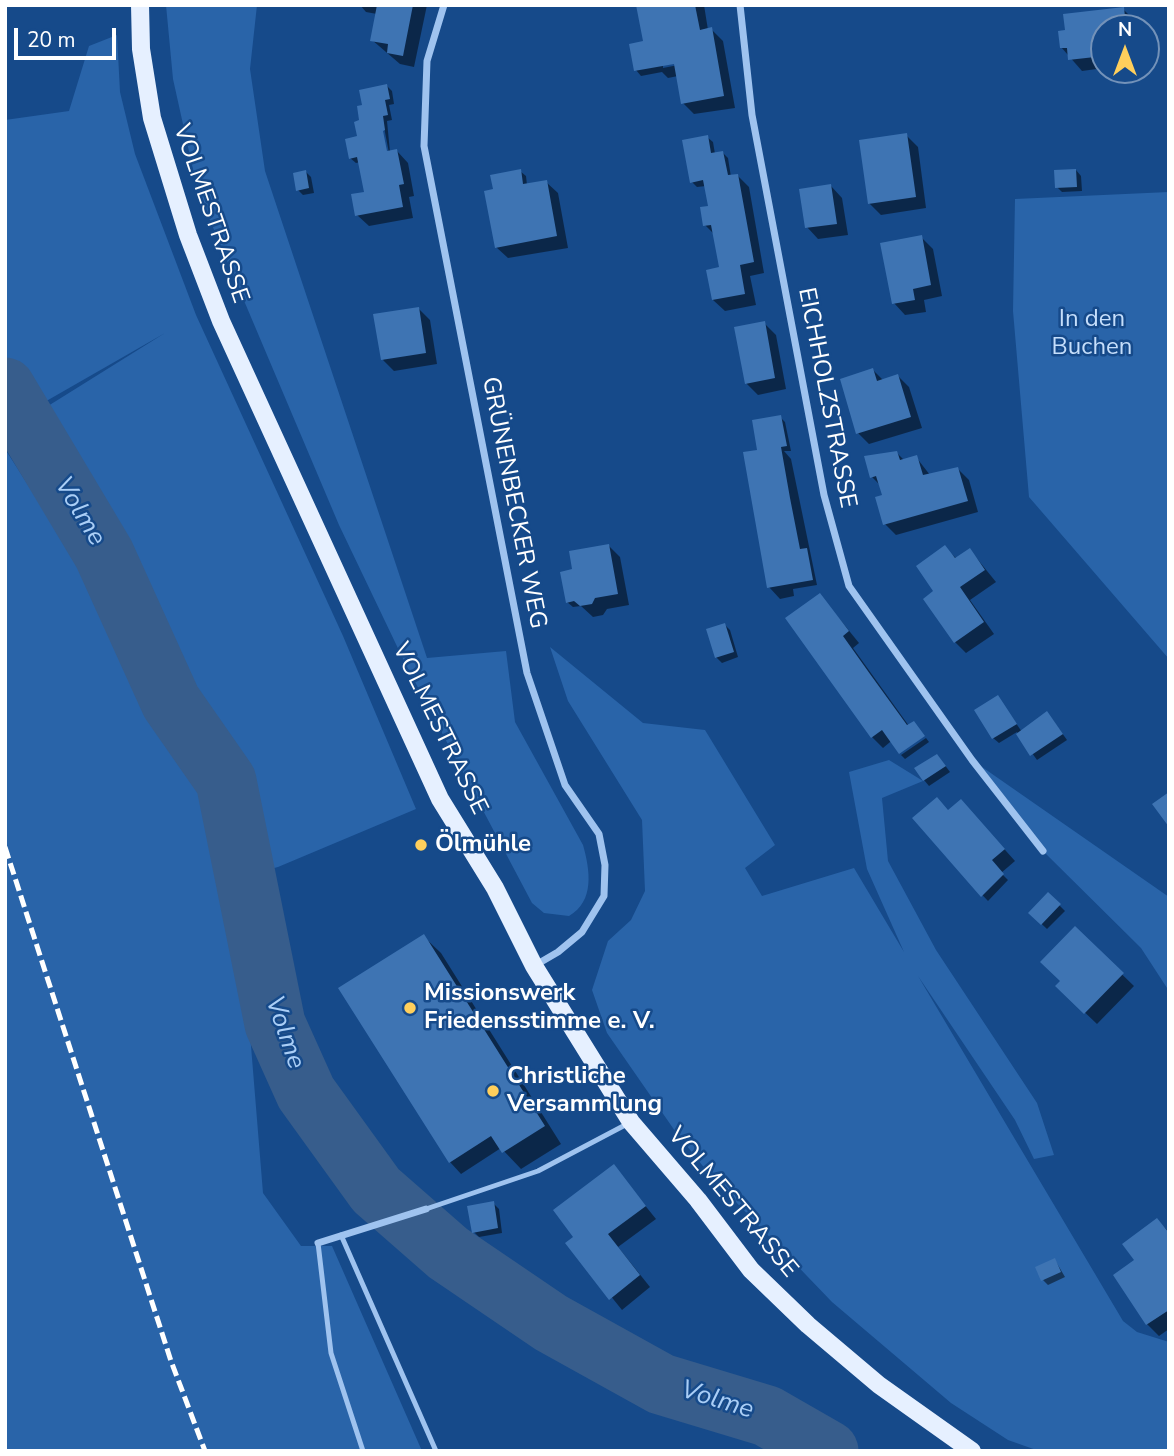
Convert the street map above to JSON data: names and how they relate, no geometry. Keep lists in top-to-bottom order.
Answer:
{
  "streets": {
    "main road": ["VOLMESTRASSE"],
    "street": ["EICHHOLZSTRASSE", "GRÜNENBECKER WEG"]
  },
  "crossings": [
    ["VOLMESTRASSE", "GRÜNENBECKER WEG"]
  ],
  "water": ["Volme"],
  "parks": ["In den Buchen"],
  "places": ["Ölmühle", "Missionswerk Friedensstimme e. V.", "Christliche Versammlung"],
  "scale_bar": "20 m",
  "north": "top"
}
